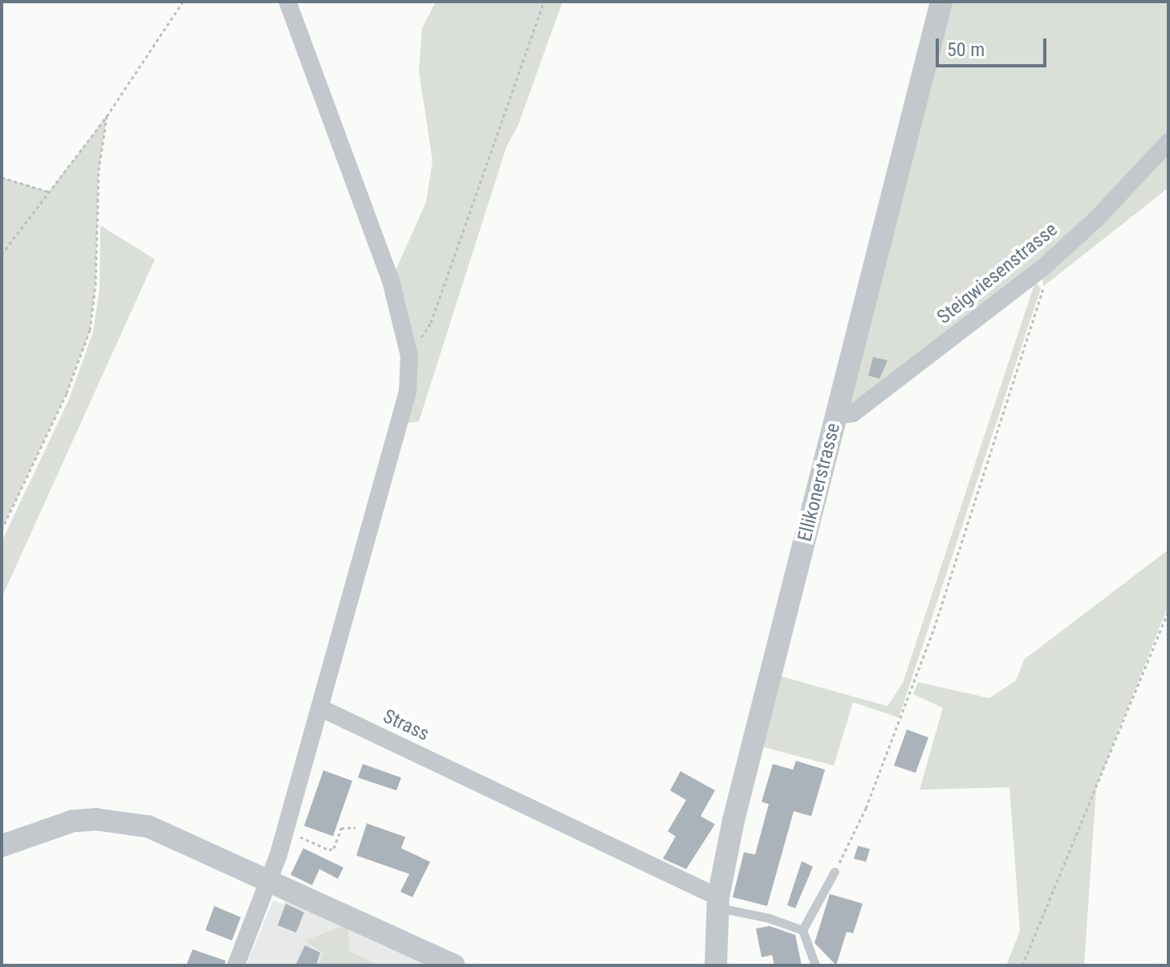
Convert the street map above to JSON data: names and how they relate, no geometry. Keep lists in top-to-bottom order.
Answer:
{
  "streets": {
    "street": ["Steigwiesenstrasse", "Ellikonerstrasse", "Strass"]
  },
  "crossings": [
    ["Steigwiesenstrasse", "Ellikonerstrasse"],
    ["Ellikonerstrasse", "Strass"]
  ],
  "scale_bar": "50 m"
}
